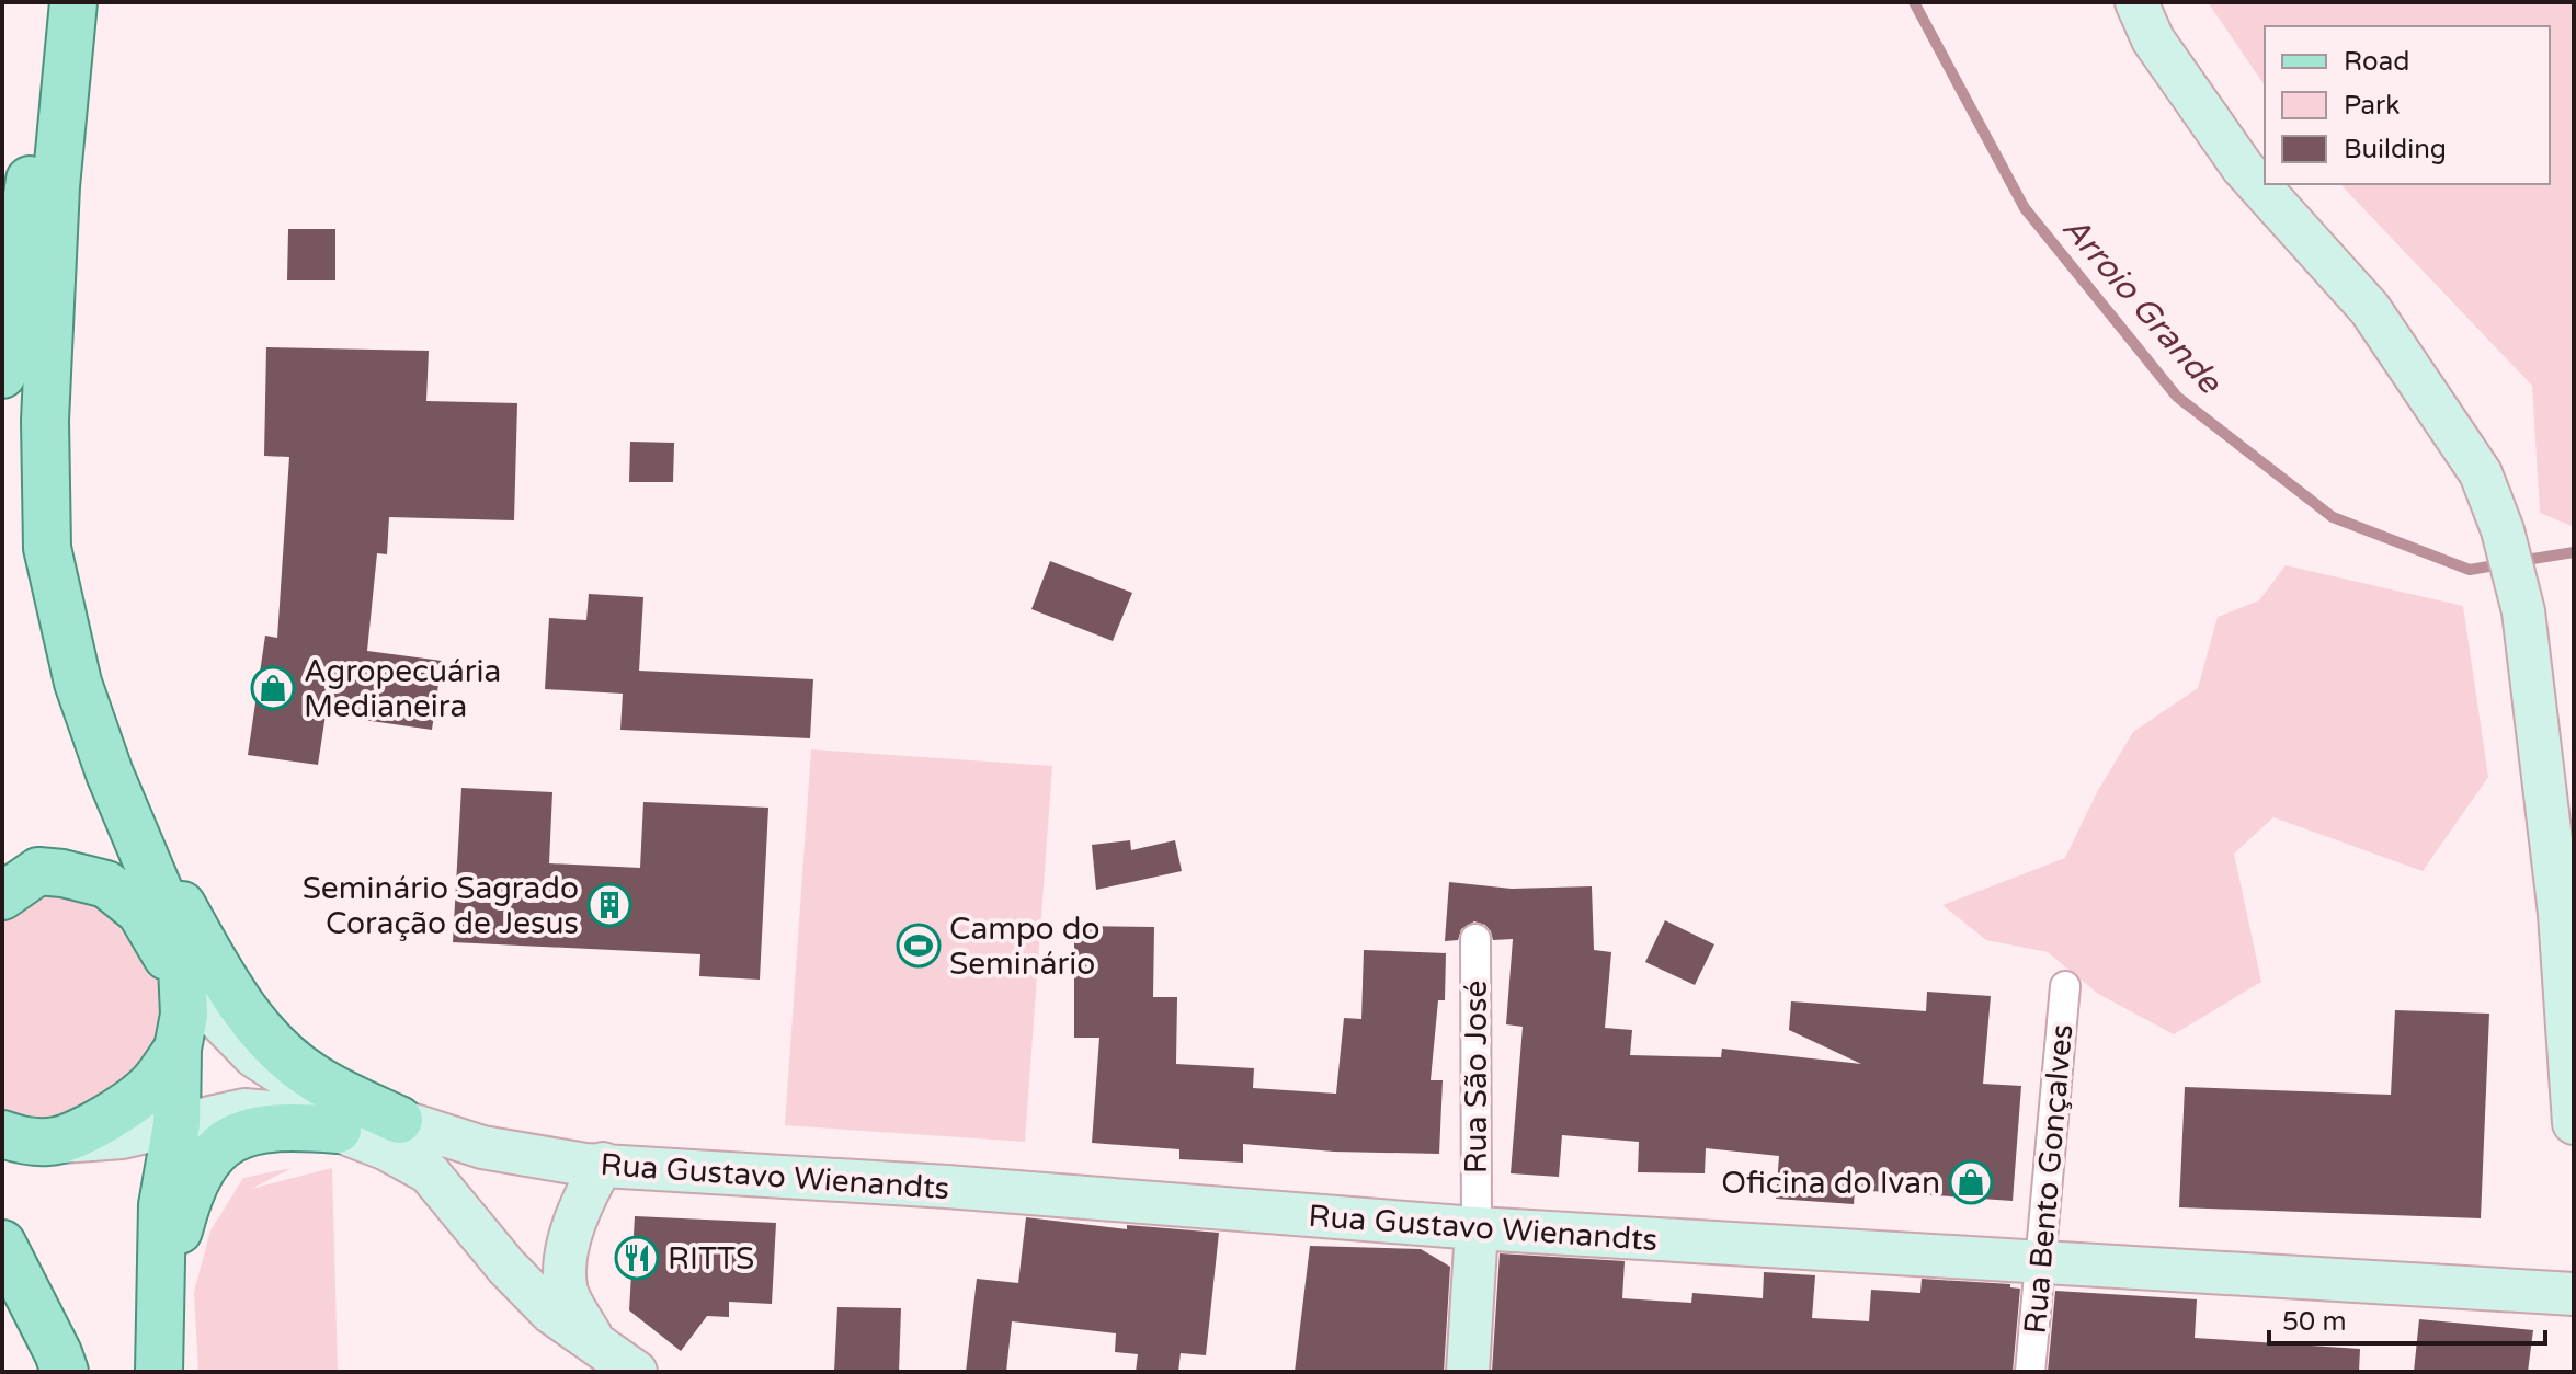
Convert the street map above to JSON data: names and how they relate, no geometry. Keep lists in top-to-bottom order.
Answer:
{
  "streets": {
    "main road": ["Rua São José", "Rua Gustavo Wienandts"],
    "street": ["Rua Bento Gonçalves"]
  },
  "crossings": [
    ["Rua São José", "Rua Gustavo Wienandts"],
    ["Rua Gustavo Wienandts", "Rua Bento Gonçalves"]
  ],
  "water": ["Arroio Grande"],
  "places": {
    "shop": ["Agropecuária Medianeira", "Oficina do Ivan"],
    "building": ["Seminário Sagrado Coração de Jesus"],
    "sports": ["Campo do Seminário"],
    "restaurant": ["RITTS"]
  },
  "legend": ["Road", "Park", "Building"],
  "scale_bar": "50 m"
}
